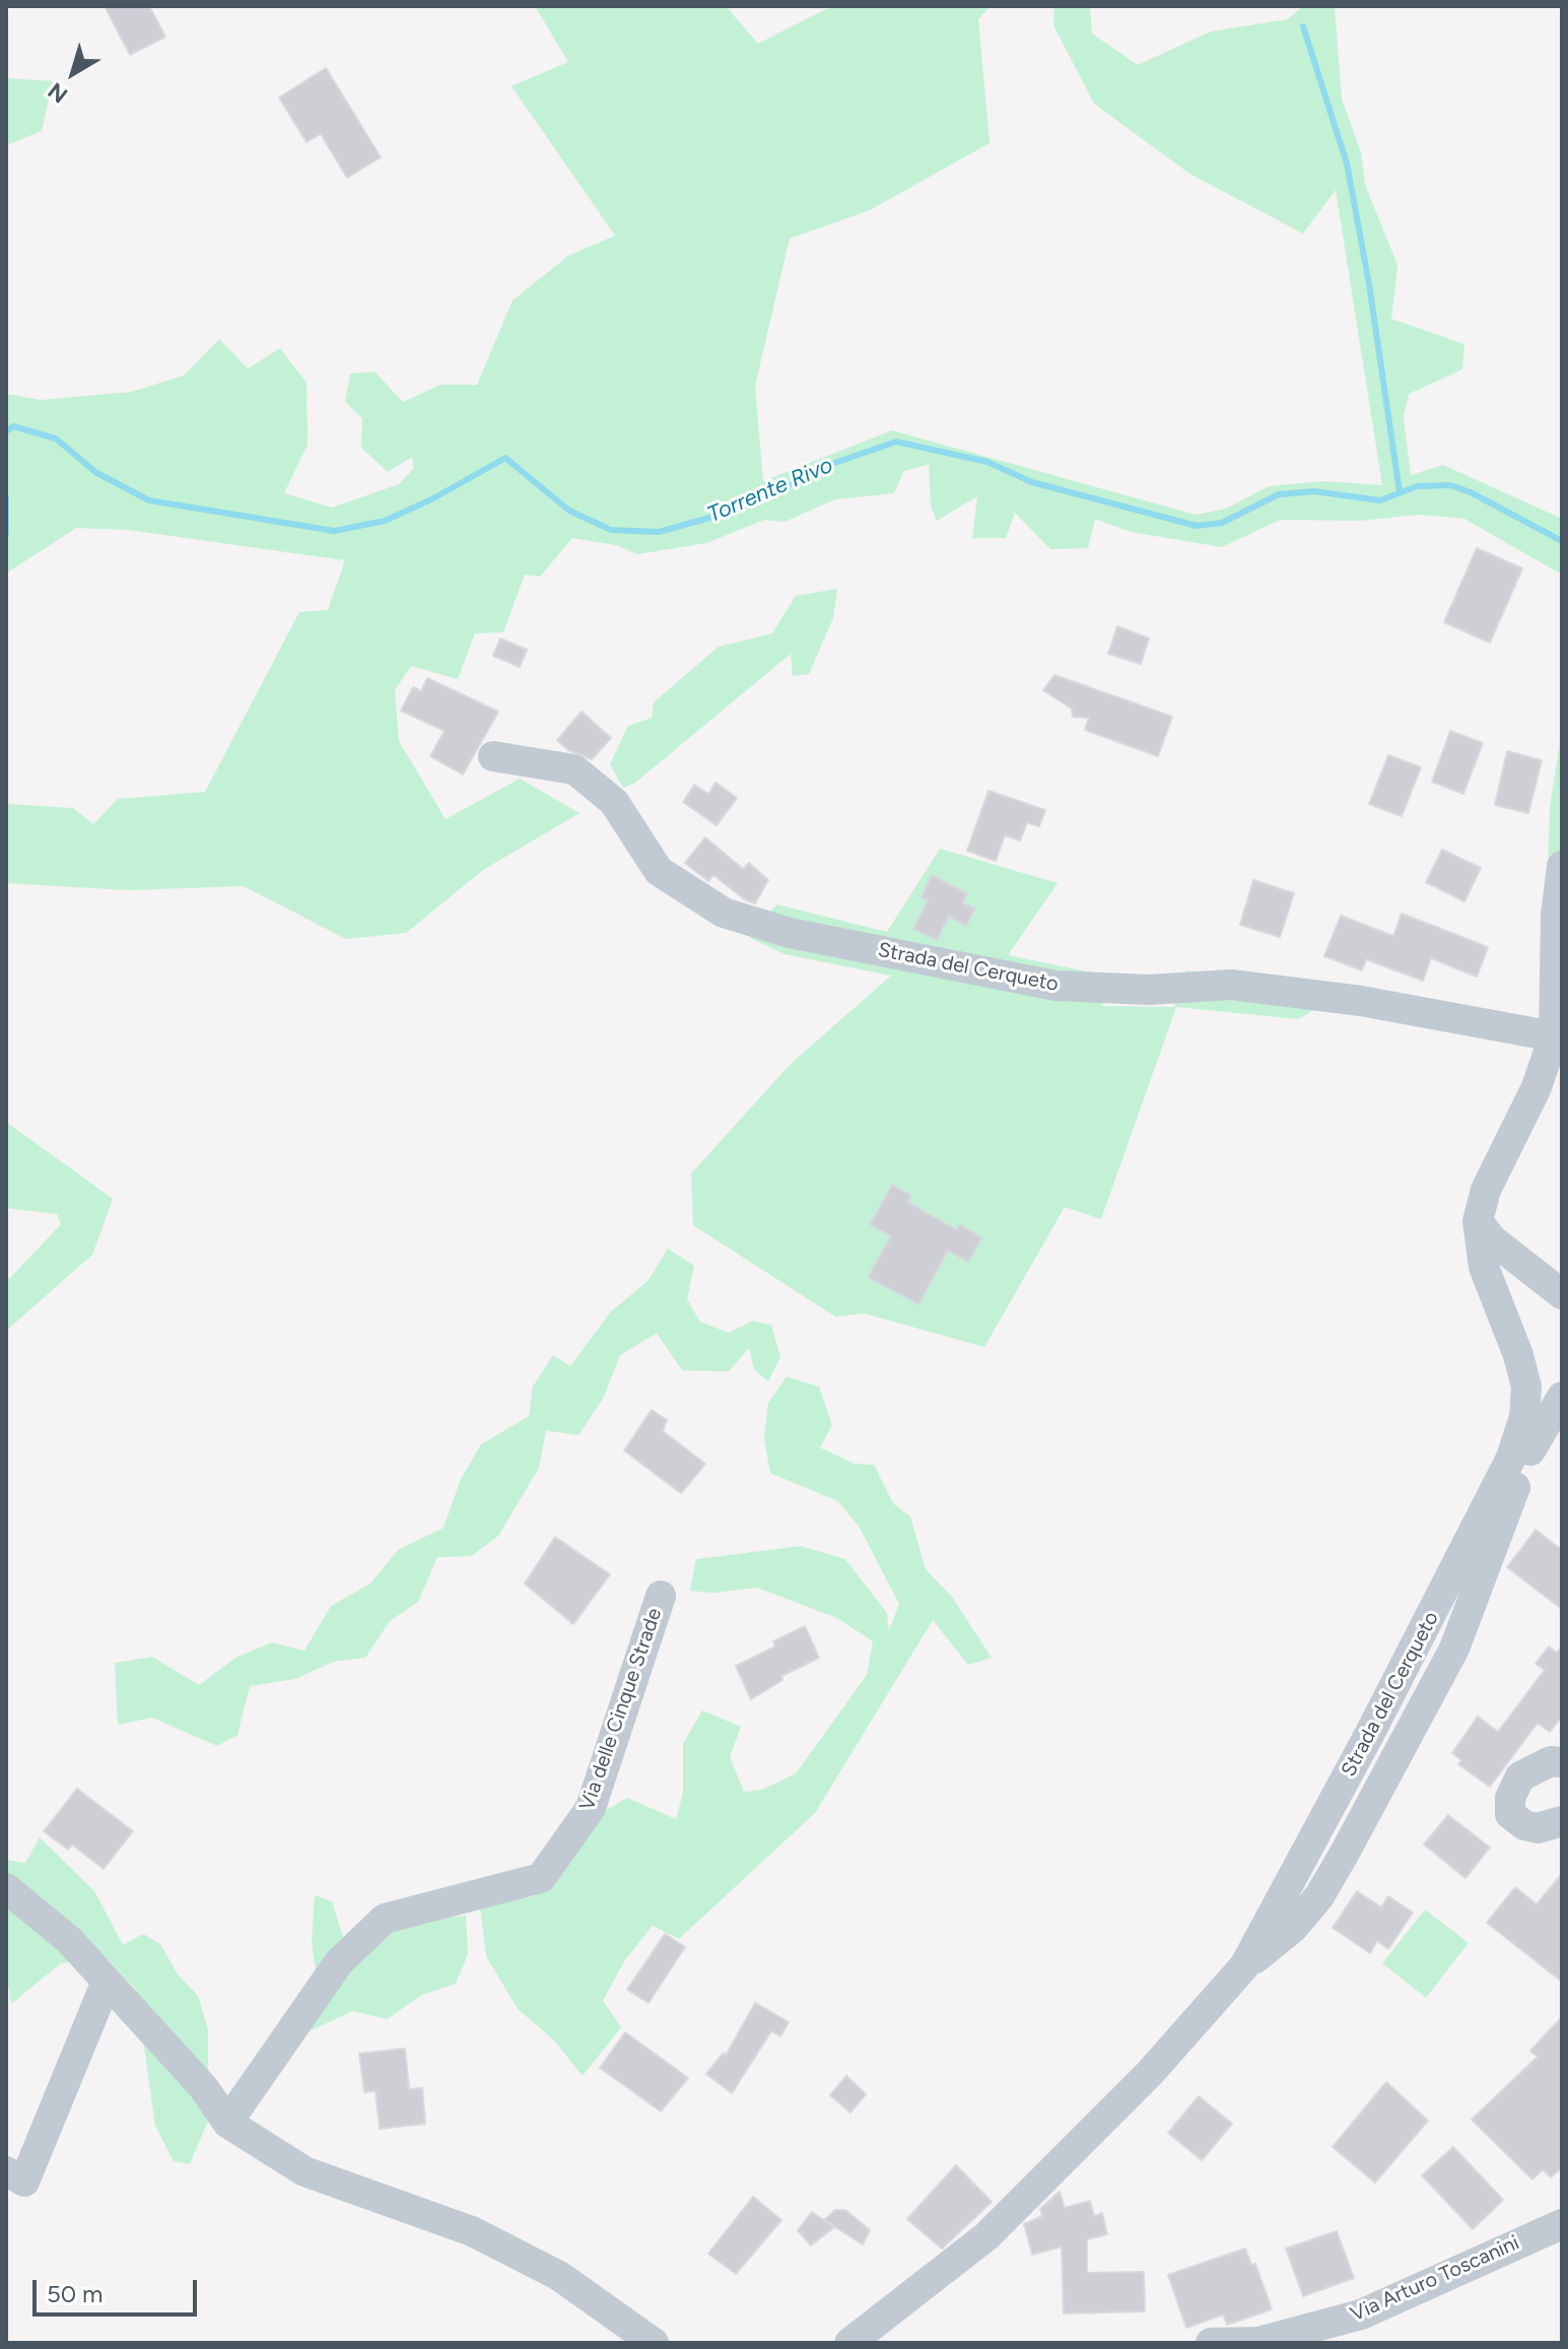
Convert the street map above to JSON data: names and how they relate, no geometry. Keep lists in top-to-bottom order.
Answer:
{
  "streets": {
    "street": ["Strada del Cerqueto", "Via delle Cinque Strade", "Via Arturo Toscanini"]
  },
  "water": ["Torrente Rivo"],
  "scale_bar": "50 m",
  "north": "bottom left"
}
